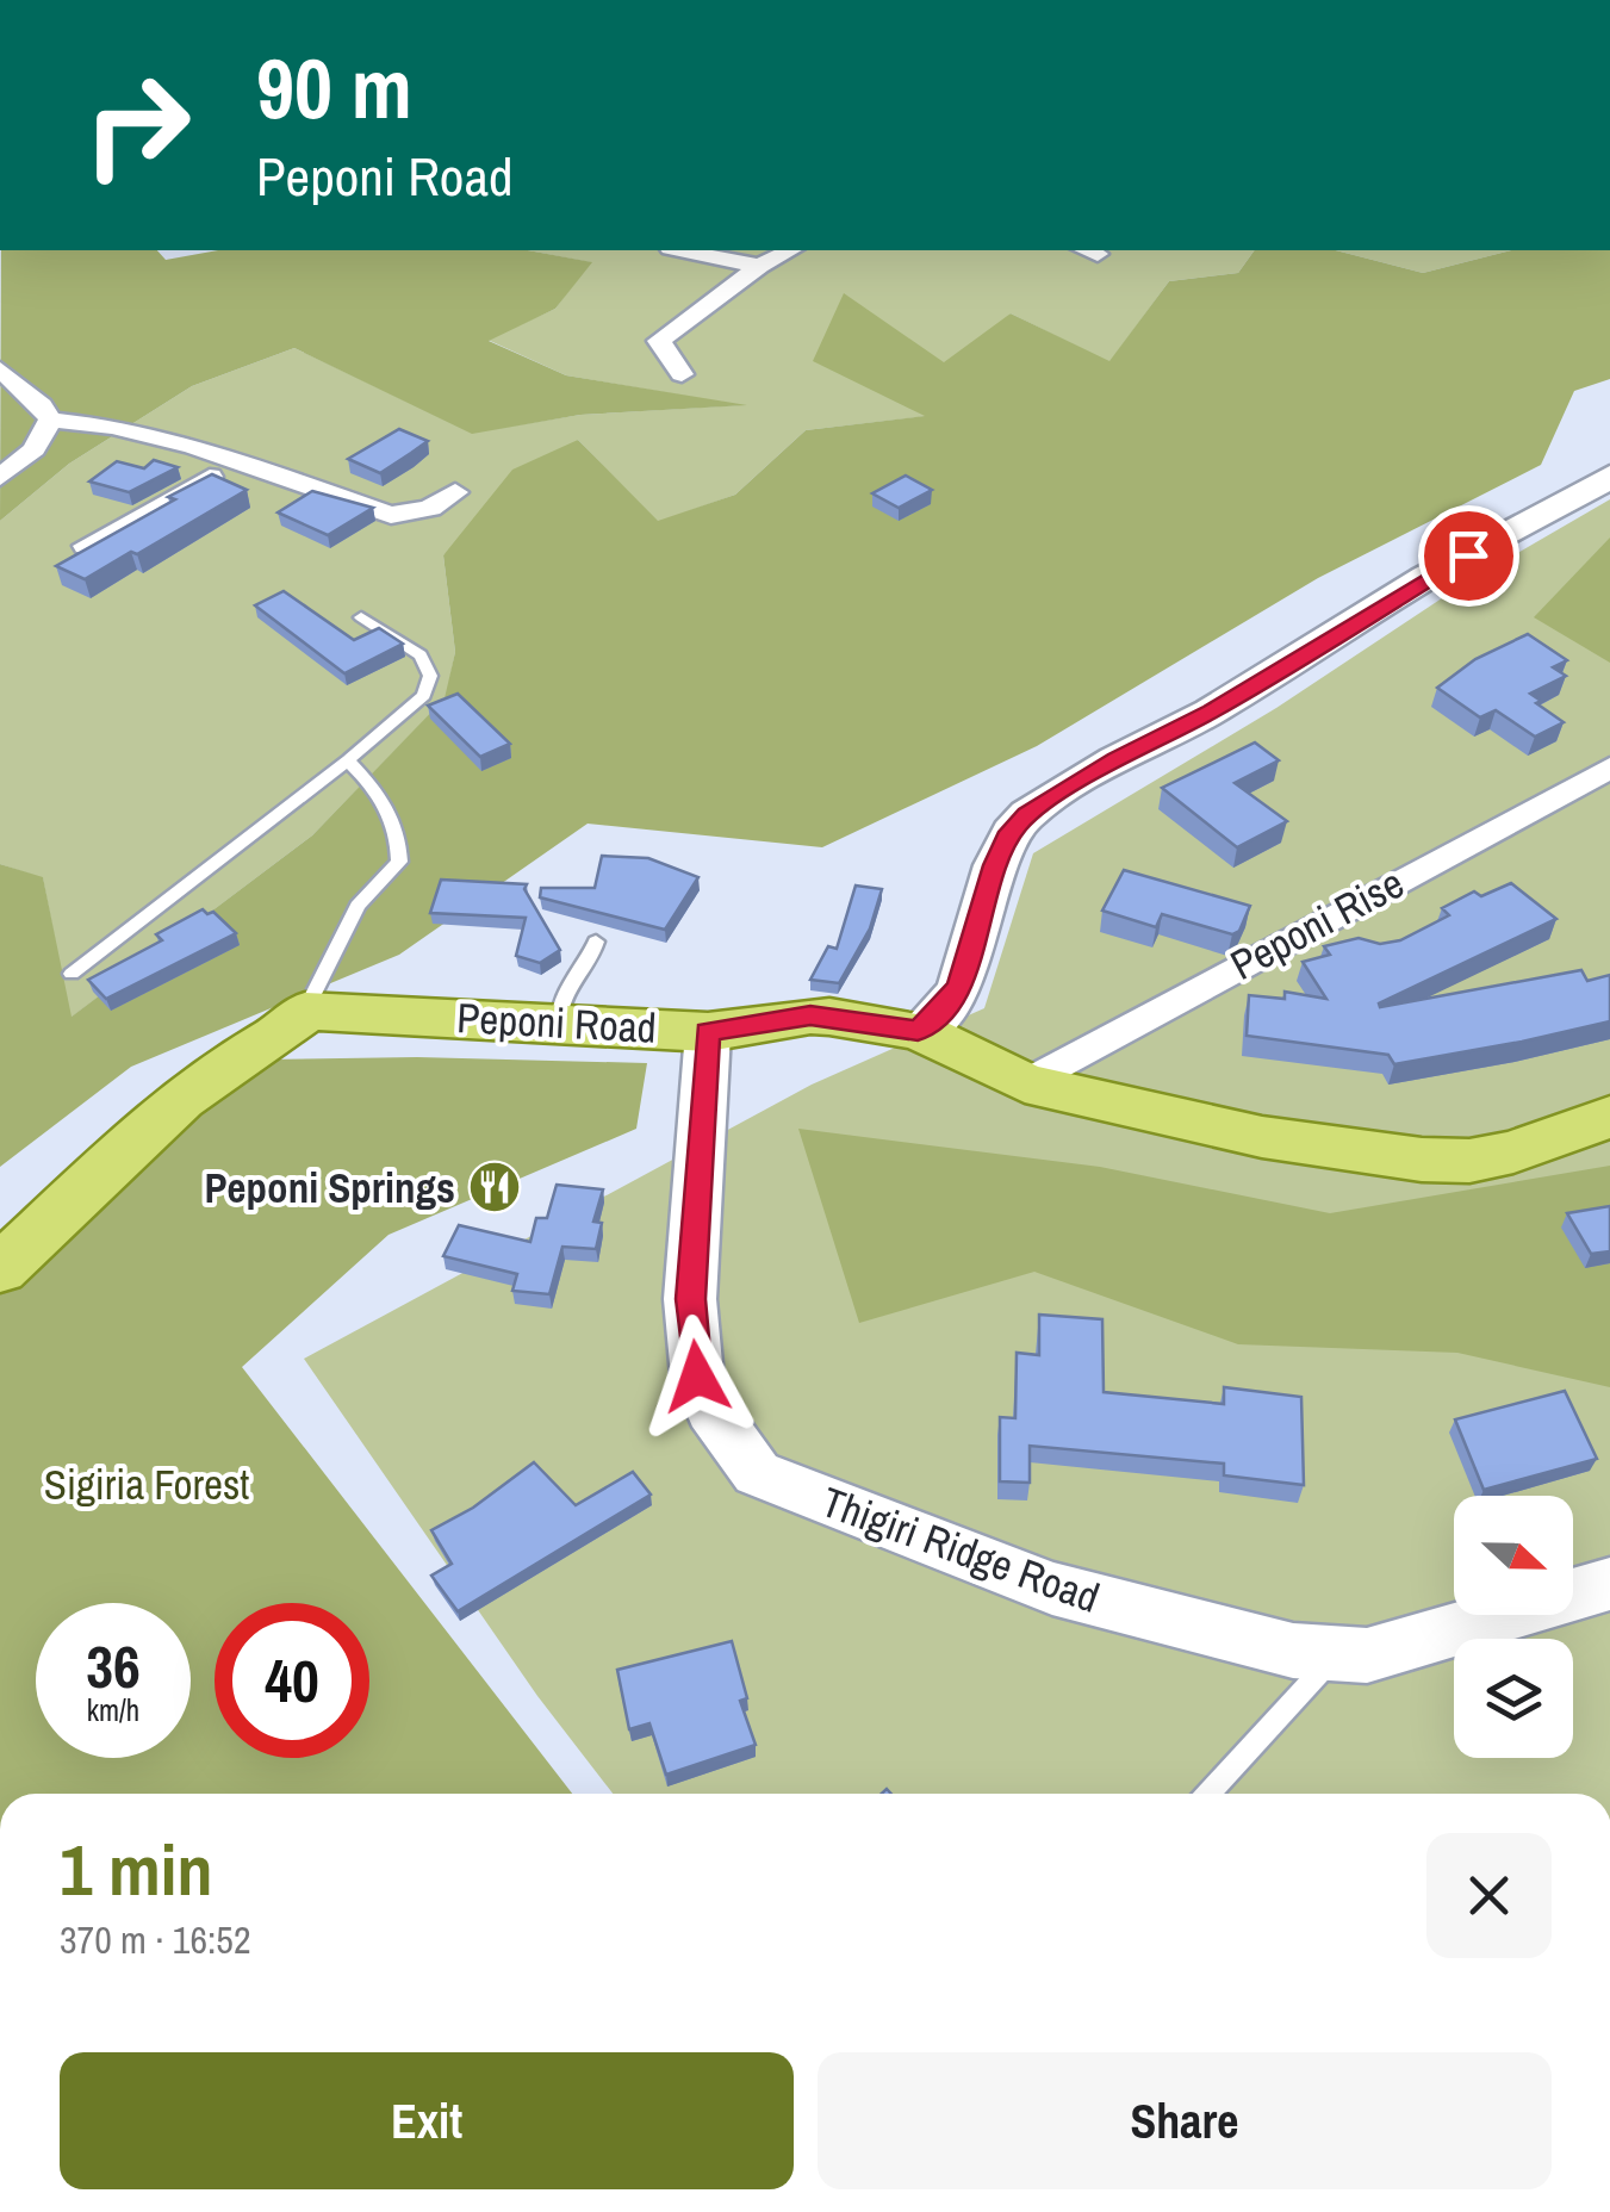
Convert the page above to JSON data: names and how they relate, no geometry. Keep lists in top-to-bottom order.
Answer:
{
  "streets": {
    "main road": ["Peponi Road"],
    "street": ["Peponi Rise", "Thigiri Ridge Road"]
  },
  "crossings": [
    ["Peponi Rise", "Peponi Road"],
    ["Peponi Road", "Thigiri Ridge Road"]
  ],
  "parks": ["Sigiria Forest"],
  "places": {
    "restaurant": ["Peponi Springs"]
  },
  "north": "right",
  "page": {
    "turn": ["90 m", "Peponi Road"],
    "speed": "36 km/h",
    "limit": "40",
    "heading": ["1 min", "370 m · 16:52"],
    "buttons": ["Exit", "Share"]
  }
}
